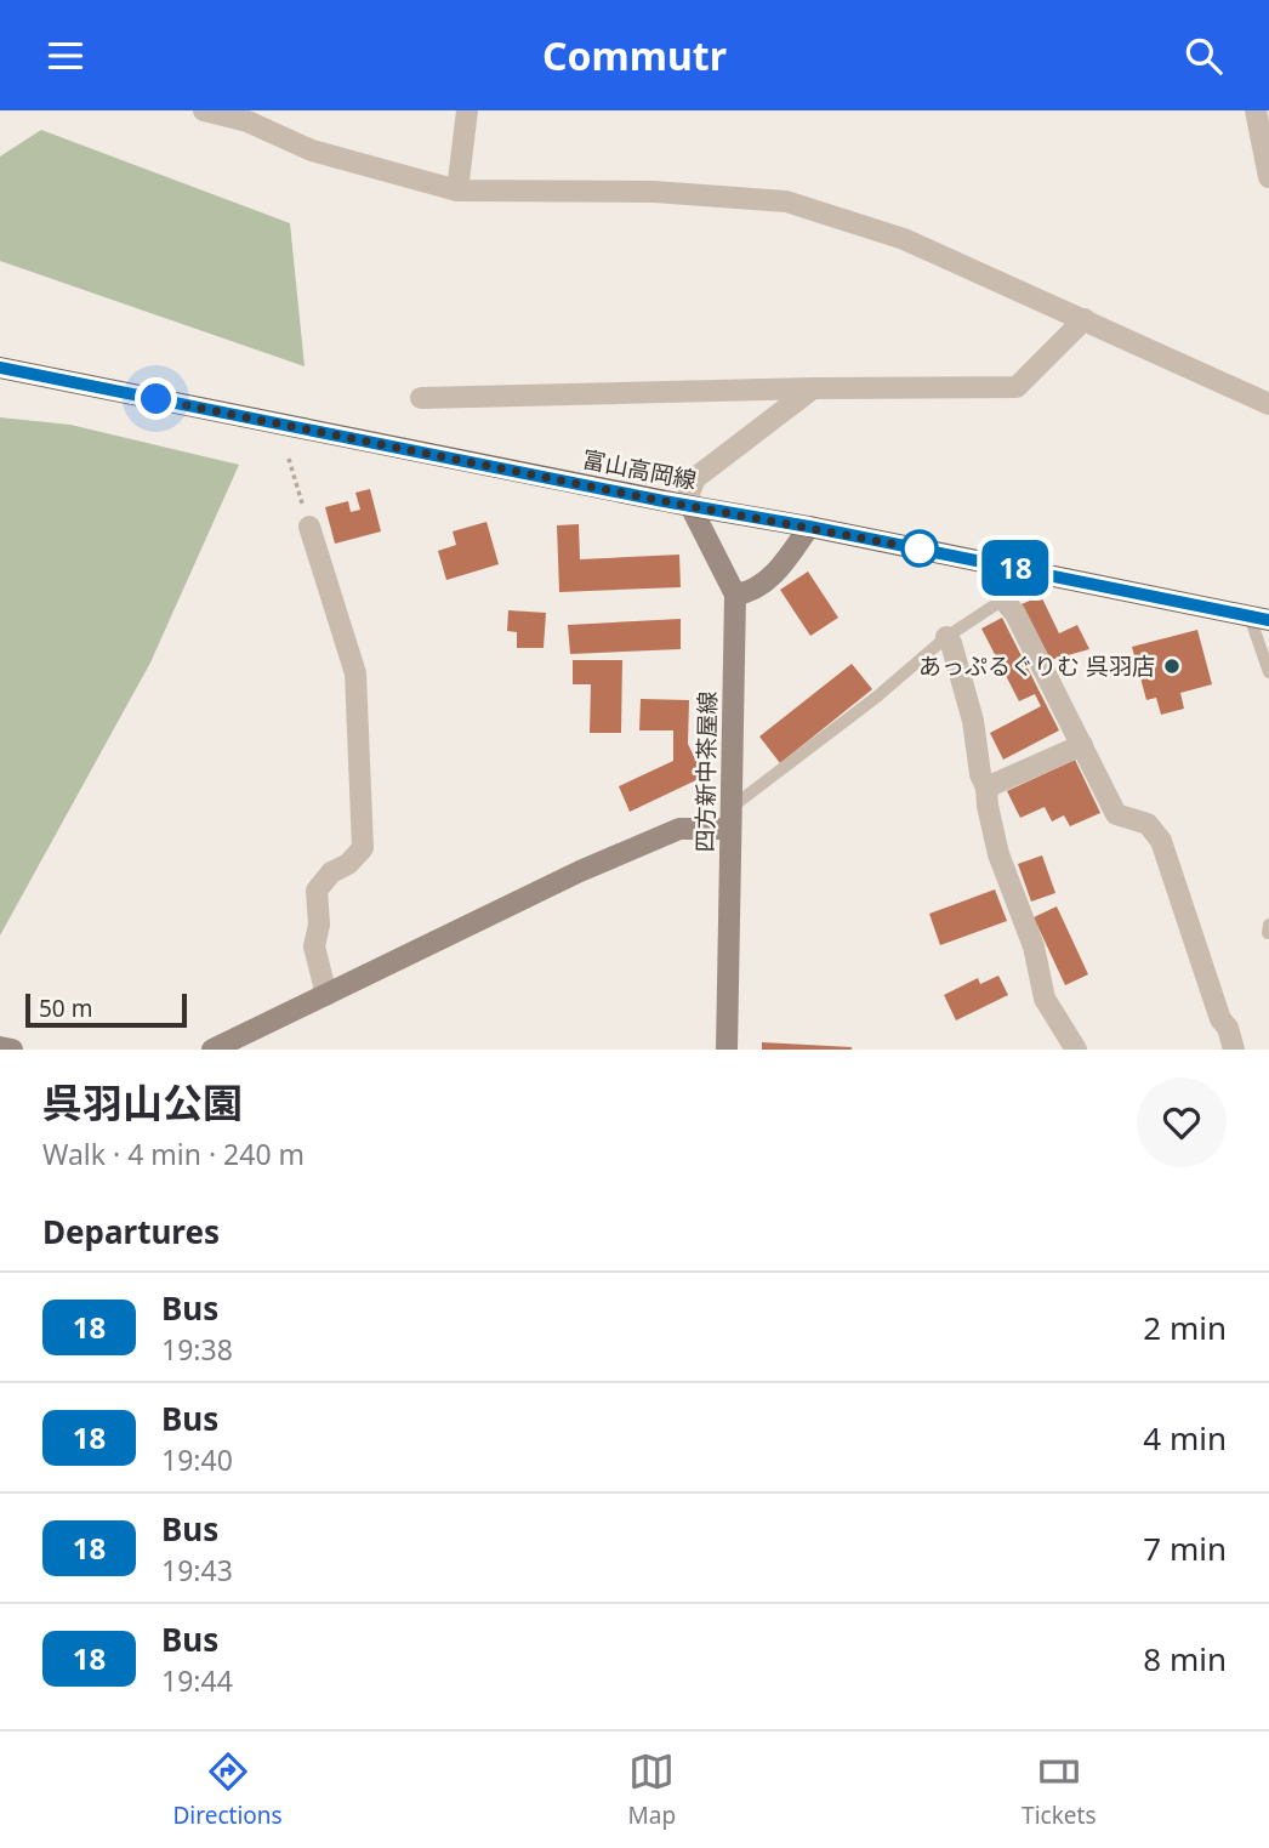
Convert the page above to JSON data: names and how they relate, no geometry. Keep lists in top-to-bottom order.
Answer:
{
  "streets": {
    "main road": ["富山高岡線", "四方新中茶屋線"]
  },
  "crossings": [
    ["富山高岡線", "四方新中茶屋線"]
  ],
  "places": ["あっぷるぐりむ 呉羽店"],
  "lines": ["bus line 18"],
  "scale_bar": "50 m",
  "page": {
    "header": "Commutr",
    "on_map": "18",
    "scale": "50 m",
    "heading": [
      ["呉羽山公園", "Walk · 4 min · 240 m"],
      "Departures"
    ],
    "list": [
      {
        "mark": "18",
        "name": "Bus",
        "note": "19:38",
        "value": "2 min"
      },
      {
        "mark": "18",
        "name": "Bus",
        "note": "19:40",
        "value": "4 min"
      },
      {
        "mark": "18",
        "name": "Bus",
        "note": "19:43",
        "value": "7 min"
      },
      {
        "mark": "18",
        "name": "Bus",
        "note": "19:44",
        "value": "8 min"
      }
    ],
    "tabs": ["Directions", "Map", "Tickets"]
  }
}
